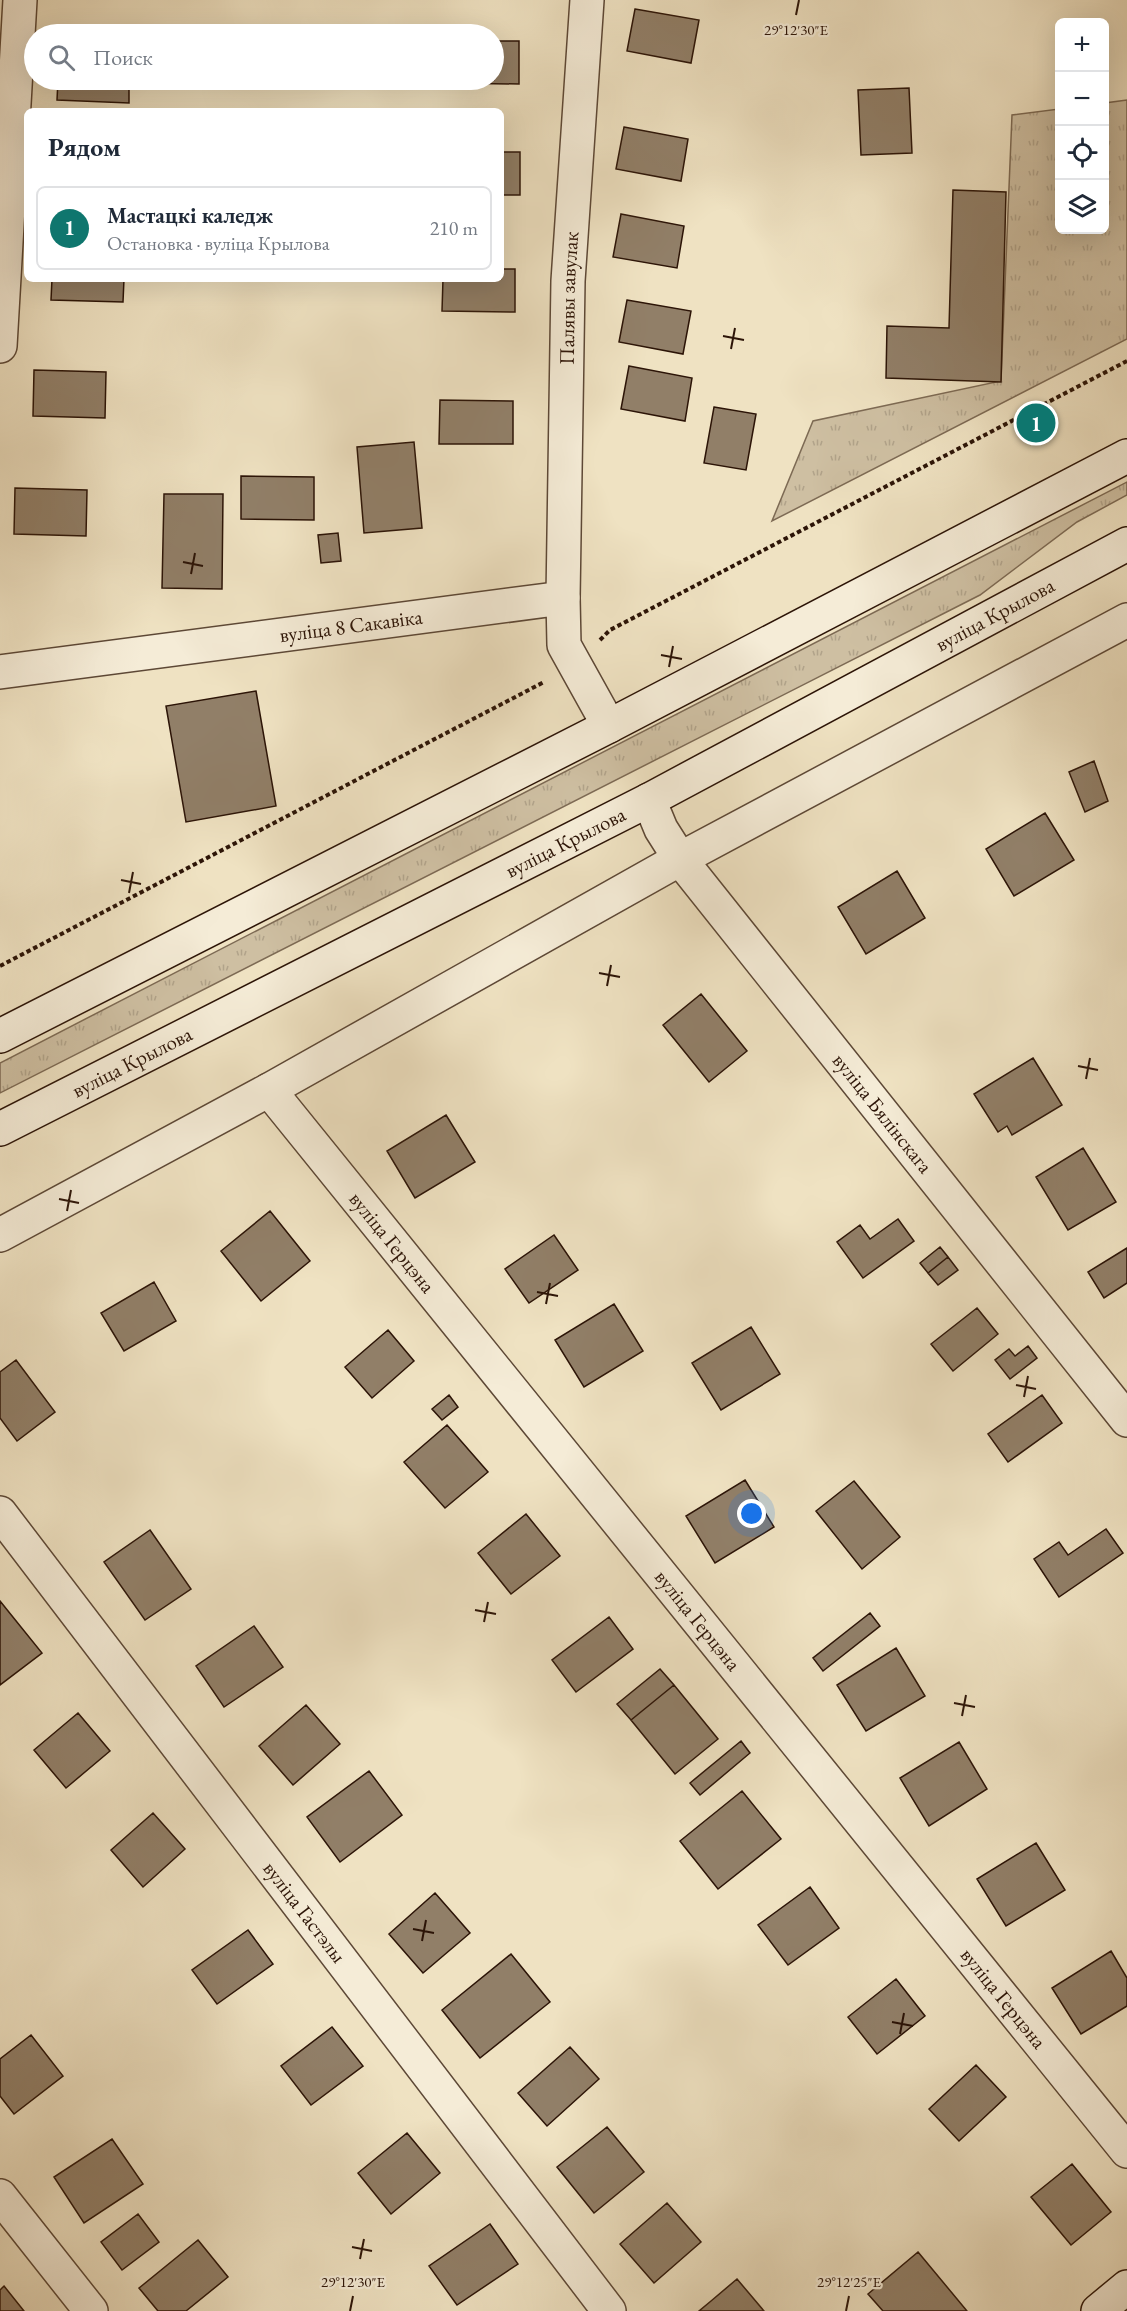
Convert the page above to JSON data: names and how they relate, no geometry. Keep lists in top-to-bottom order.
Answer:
{
  "streets": {
    "street": [
      "Палявы завулак",
      "вуліца Крылова",
      "вуліца 8 Сакавіка",
      "вуліца Бялінскага",
      "вуліца Герцэна",
      "вуліца Гастэлы"
    ]
  },
  "crossings": [
    ["Палявы завулак", "вуліца 8 Сакавіка"],
    ["вуліца Крылова", "вуліца Бялінскага"]
  ],
  "page": {
    "map_buttons": ["+", "−"],
    "search": "Поиск",
    "heading": "Рядом",
    "list": [
      {
        "mark": "1",
        "name": "Мастацкі каледж",
        "note": "Остановка · вуліца Крылова",
        "value": "210 m"
      }
    ],
    "pins": "1"
  },
  "coordinates": ["29°12'30\"E", "29°12'25\"E"]
}
